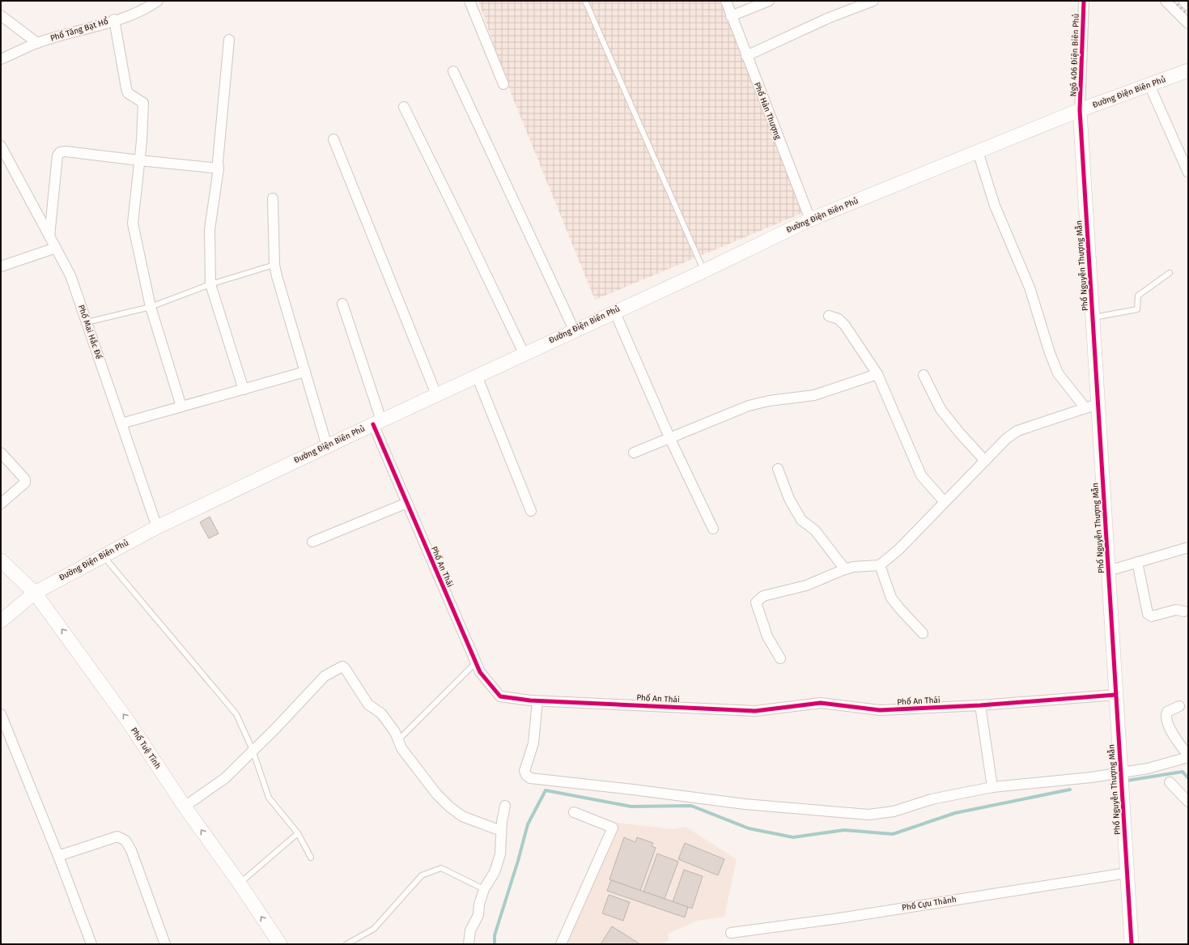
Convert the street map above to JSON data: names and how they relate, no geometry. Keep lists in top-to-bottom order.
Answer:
{
  "streets": {
    "main road": ["Đường Điện Biên Phủ", "Phố Nguyễn Thượng Mẫn", "Phố Tuệ Tĩnh"],
    "street": [
      "Phố Tăng Bạt Hổ",
      "Ngõ 406 Điện Biên Phủ",
      "Phố Hàn Thượng",
      "Phố Mai Hắc Đế",
      "Phố An Thái",
      "Phố Cựu Thành"
    ]
  },
  "crossings": [
    ["Ngõ 406 Điện Biên Phủ", "Đường Điện Biên Phủ"],
    ["Ngõ 406 Điện Biên Phủ", "Phố Nguyễn Thượng Mẫn"],
    ["Đường Điện Biên Phủ", "Phố Hàn Thượng"],
    ["Đường Điện Biên Phủ", "Phố Nguyễn Thượng Mẫn"],
    ["Đường Điện Biên Phủ", "Phố Mai Hắc Đế"],
    ["Đường Điện Biên Phủ", "Phố An Thái"],
    ["Đường Điện Biên Phủ", "Phố Tuệ Tĩnh"],
    ["Phố Nguyễn Thượng Mẫn", "Phố An Thái"],
    ["Phố Nguyễn Thượng Mẫn", "Phố Cựu Thành"]
  ],
  "one_way": ["Phố Tuệ Tĩnh"]
}
